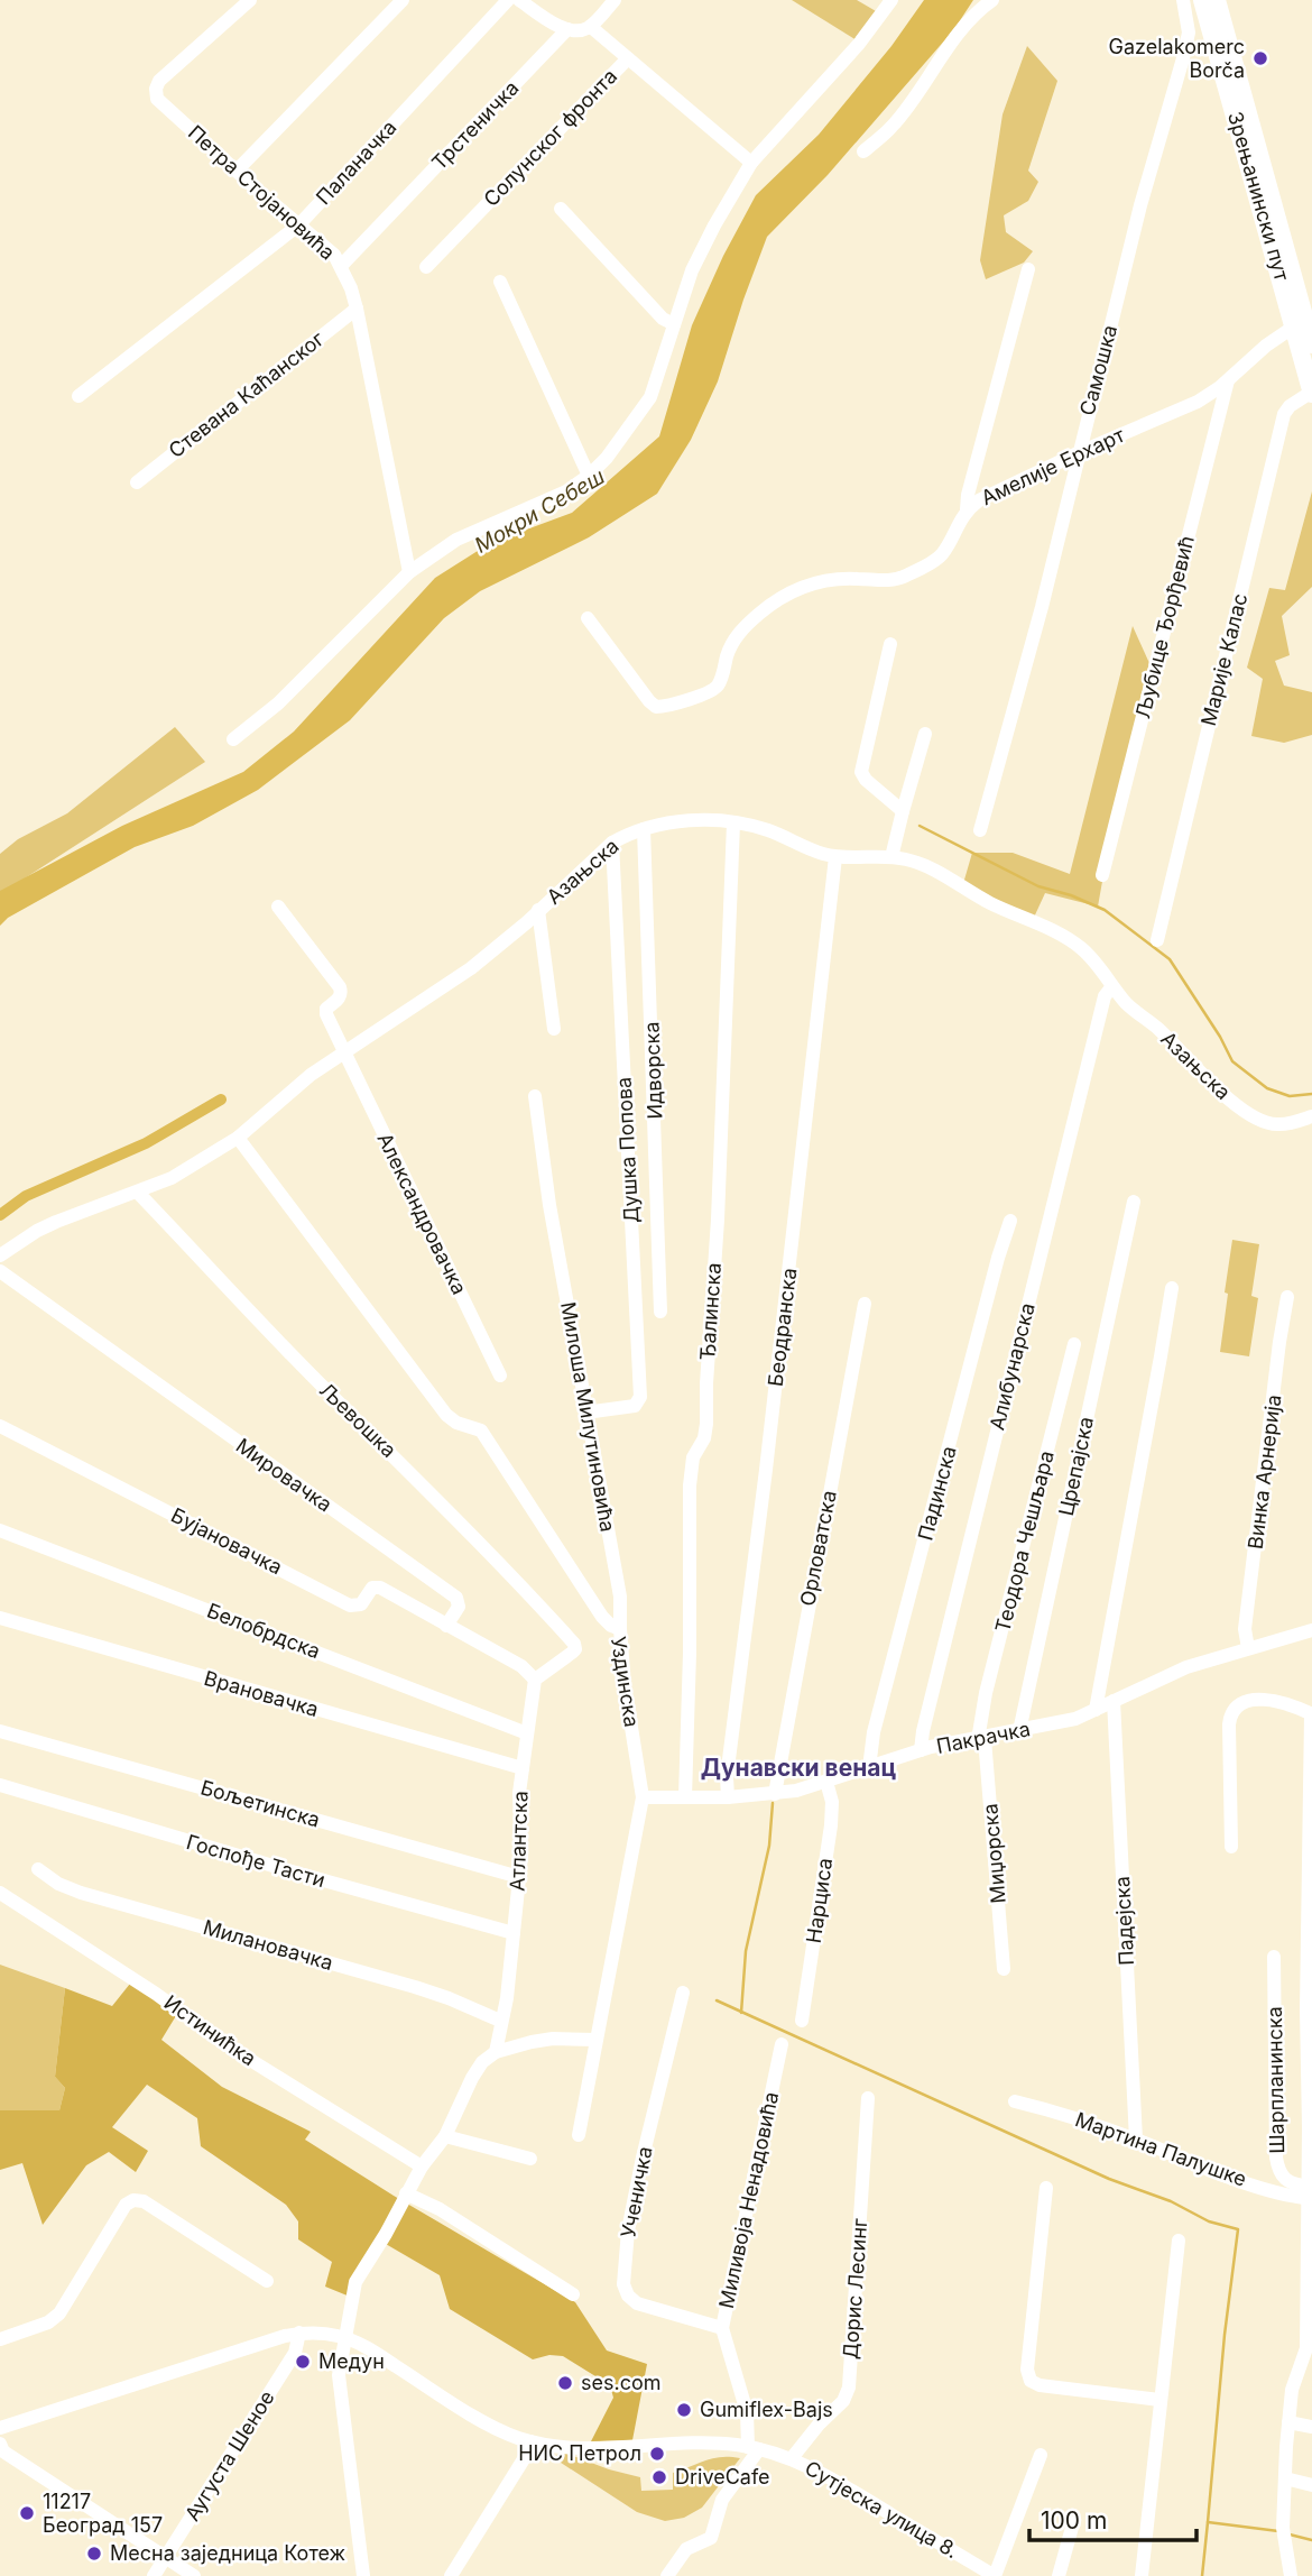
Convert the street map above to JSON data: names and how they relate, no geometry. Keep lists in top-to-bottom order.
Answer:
{
  "streets": {
    "main road": ["Зрењанински пут"],
    "street": [
      "Трстеничка",
      "Солунског фронта",
      "Паланачка",
      "Петра Стојановића",
      "Самошка",
      "Стевана Каћанског",
      "Амелије Ерхарт",
      "Љубице Ђорђевић",
      "Марије Калас",
      "Азањска",
      "Идворска",
      "Душка Попова",
      "Александровачка",
      "Ђалинска",
      "Беодранска",
      "Алибунарска",
      "Милоша Милутиновића",
      "Љевошка",
      "Црепајска",
      "Винка Арнерија",
      "Мировачка",
      "Падинска",
      "Бујановачка",
      "Теодора Чешљара",
      "Орловатска",
      "Белобрдска",
      "Уздинска",
      "Врановачка",
      "Пакрачка",
      "Бољетинска",
      "Атлантска",
      "Миџорска",
      "Госпође Тасти",
      "Нарциса",
      "Падејска",
      "Милановачка",
      "Истинићка",
      "Шарпланинска",
      "Мартина Палушке",
      "Ученичка",
      "Миливоја Ненадовића",
      "Дорис Лесинг",
      "Аугуста Шеное",
      "Сутјеска улица 8."
    ]
  },
  "crossings": [
    ["Трстеничка", "Петра Стојановића"],
    ["Паланачка", "Петра Стојановића"],
    ["Петра Стојановића", "Стевана Каћанског"],
    ["Зрењанински пут", "Амелије Ерхарт"],
    ["Зрењанински пут", "Марије Калас"],
    ["Самошка", "Амелије Ерхарт"],
    ["Амелије Ерхарт", "Љубице Ђорђевић"],
    ["Азањска", "Идворска"],
    ["Азањска", "Душка Попова"],
    ["Азањска", "Александровачка"],
    ["Азањска", "Ђалинска"],
    ["Азањска", "Беодранска"],
    ["Азањска", "Алибунарска"],
    ["Азањска", "Љевошка"],
    ["Азањска", "Уздинска"],
    ["Душка Попова", "Милоша Милутиновића"],
    ["Ђалинска", "Пакрачка"],
    ["Беодранска", "Пакрачка"],
    ["Алибунарска", "Пакрачка"],
    ["Милоша Милутиновића", "Уздинска"],
    ["Љевошка", "Атлантска"],
    ["Црепајска", "Пакрачка"],
    ["Винка Арнерија", "Пакрачка"],
    ["Мировачка", "Бујановачка"],
    ["Падинска", "Пакрачка"],
    ["Теодора Чешљара", "Пакрачка"],
    ["Теодора Чешљара", "Миџорска"],
    ["Орловатска", "Пакрачка"],
    ["Белобрдска", "Атлантска"],
    ["Уздинска", "Пакрачка"],
    ["Врановачка", "Атлантска"],
    ["Пакрачка", "Миџорска"],
    ["Пакрачка", "Нарциса"],
    ["Пакрачка", "Падејска"],
    ["Бољетинска", "Атлантска"],
    ["Атлантска", "Госпође Тасти"],
    ["Атлантска", "Милановачка"],
    ["Падејска", "Мартина Палушке"],
    ["Шарпланинска", "Мартина Палушке"],
    ["Ученичка", "Миливоја Ненадовића"],
    ["Миливоја Ненадовића", "Сутјеска улица 8."],
    ["Дорис Лесинг", "Сутјеска улица 8."],
    ["Аугуста Шеное", "Сутјеска улица 8."]
  ],
  "districts": ["Дунавски венац"],
  "water": ["Мокри Себеш"],
  "places": [
    "Gazelakomerc Borča",
    "Медун",
    "ses.com",
    "Gumiflex-Bajs",
    "НИС Петрол",
    "DriveCafe",
    "11217 Београд 157",
    "Месна заједница Котеж"
  ],
  "scale_bar": "100 m"
}
